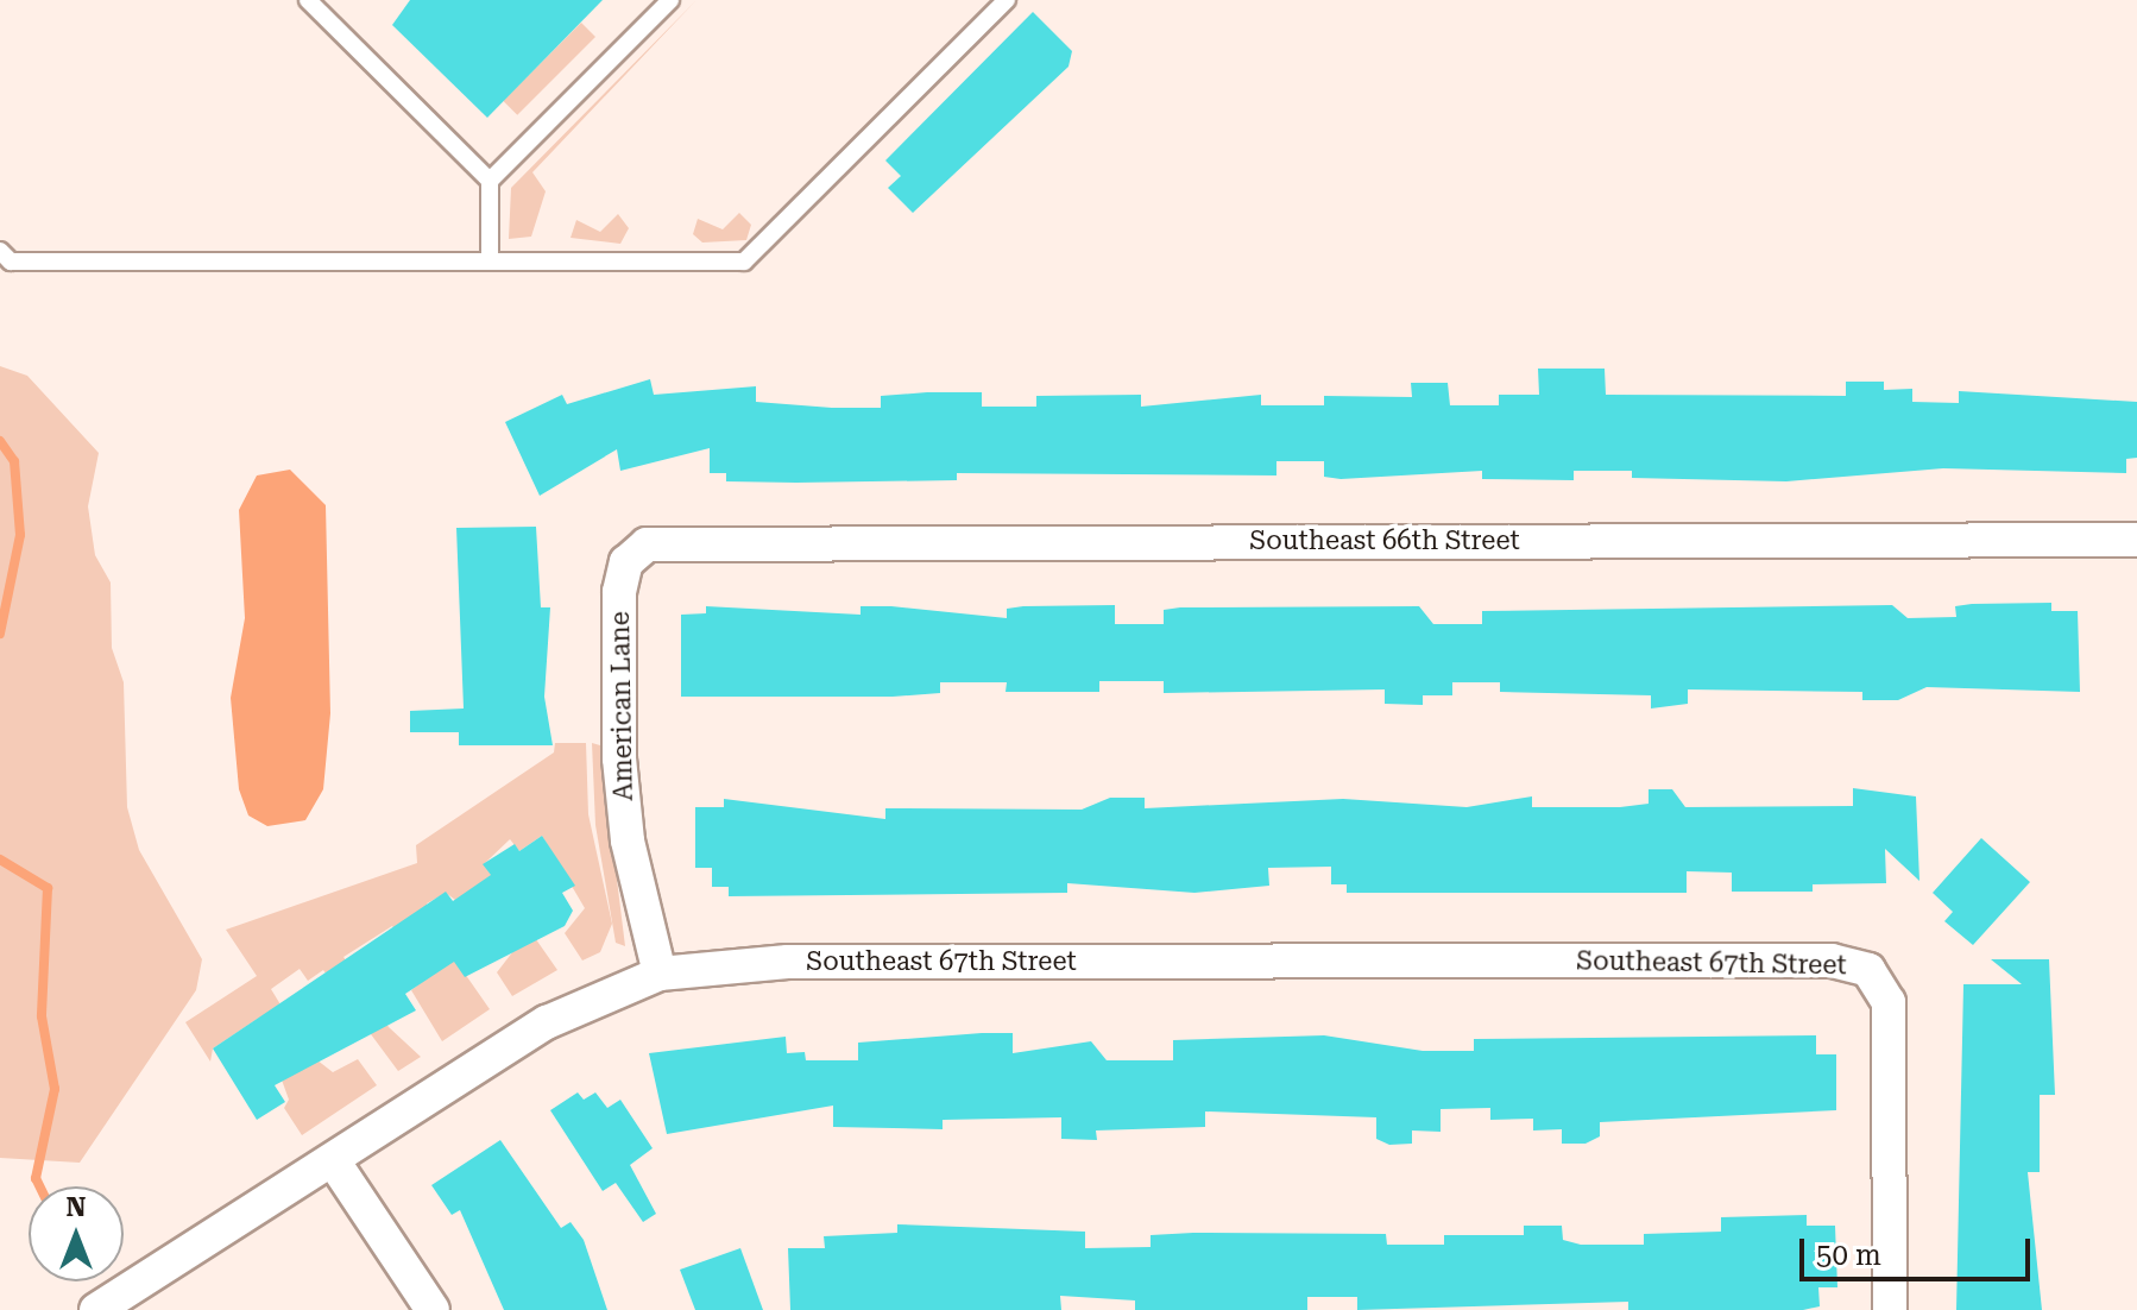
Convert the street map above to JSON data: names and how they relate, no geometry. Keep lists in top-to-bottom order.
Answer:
{
  "streets": {
    "street": ["Southeast 66th Street", "American Lane", "Southeast 67th Street"]
  },
  "crossings": [
    ["Southeast 66th Street", "American Lane"],
    ["American Lane", "Southeast 67th Street"]
  ],
  "scale_bar": "50 m",
  "north": "top"
}
